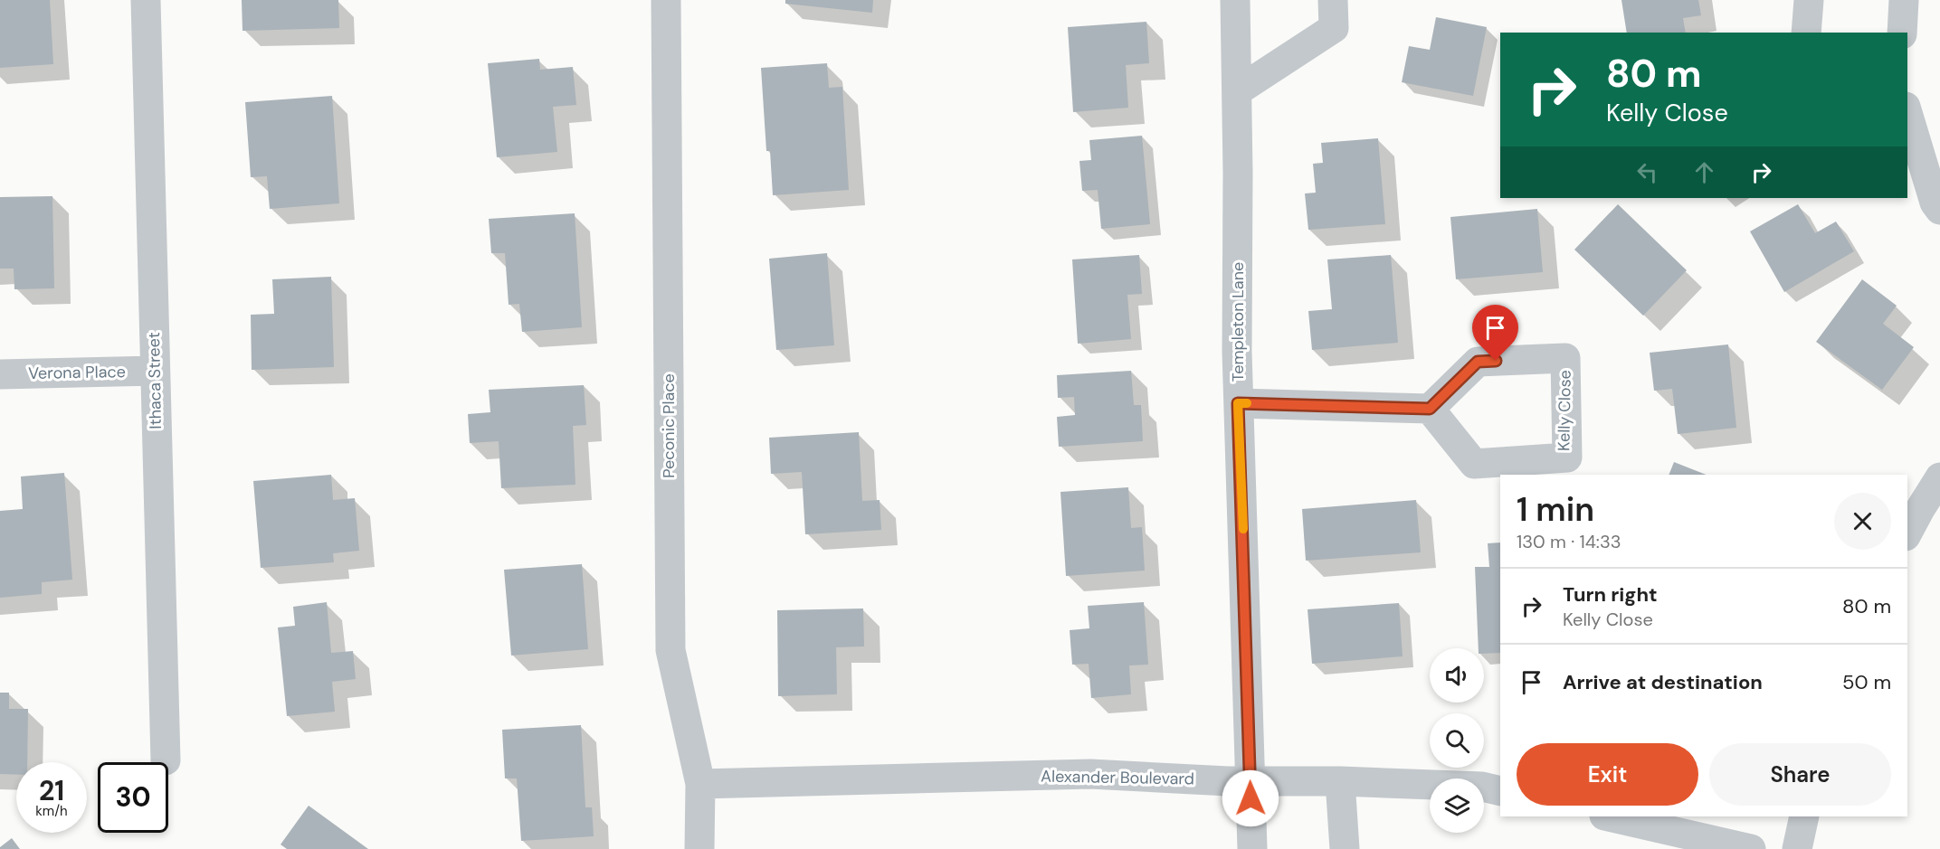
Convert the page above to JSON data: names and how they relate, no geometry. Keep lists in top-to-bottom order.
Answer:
{
  "streets": {
    "street": [
      "Templeton Lane",
      "Verona Place",
      "Ithaca Street",
      "Kelly Close",
      "Peconic Place",
      "Alexander Boulevard"
    ]
  },
  "crossings": [
    ["Templeton Lane", "Alexander Boulevard"],
    ["Verona Place", "Ithaca Street"],
    ["Peconic Place", "Alexander Boulevard"]
  ],
  "page": {
    "turn": ["80 m", "Kelly Close"],
    "heading": ["1 min", "130 m · 14:33"],
    "list": [
      {
        "name": "Turn right",
        "note": "Kelly Close",
        "value": "80 m"
      },
      {
        "name": "Arrive at destination",
        "value": "50 m"
      }
    ],
    "buttons": ["Exit", "Share"],
    "speed": "21 km/h",
    "limit": "30"
  }
}
